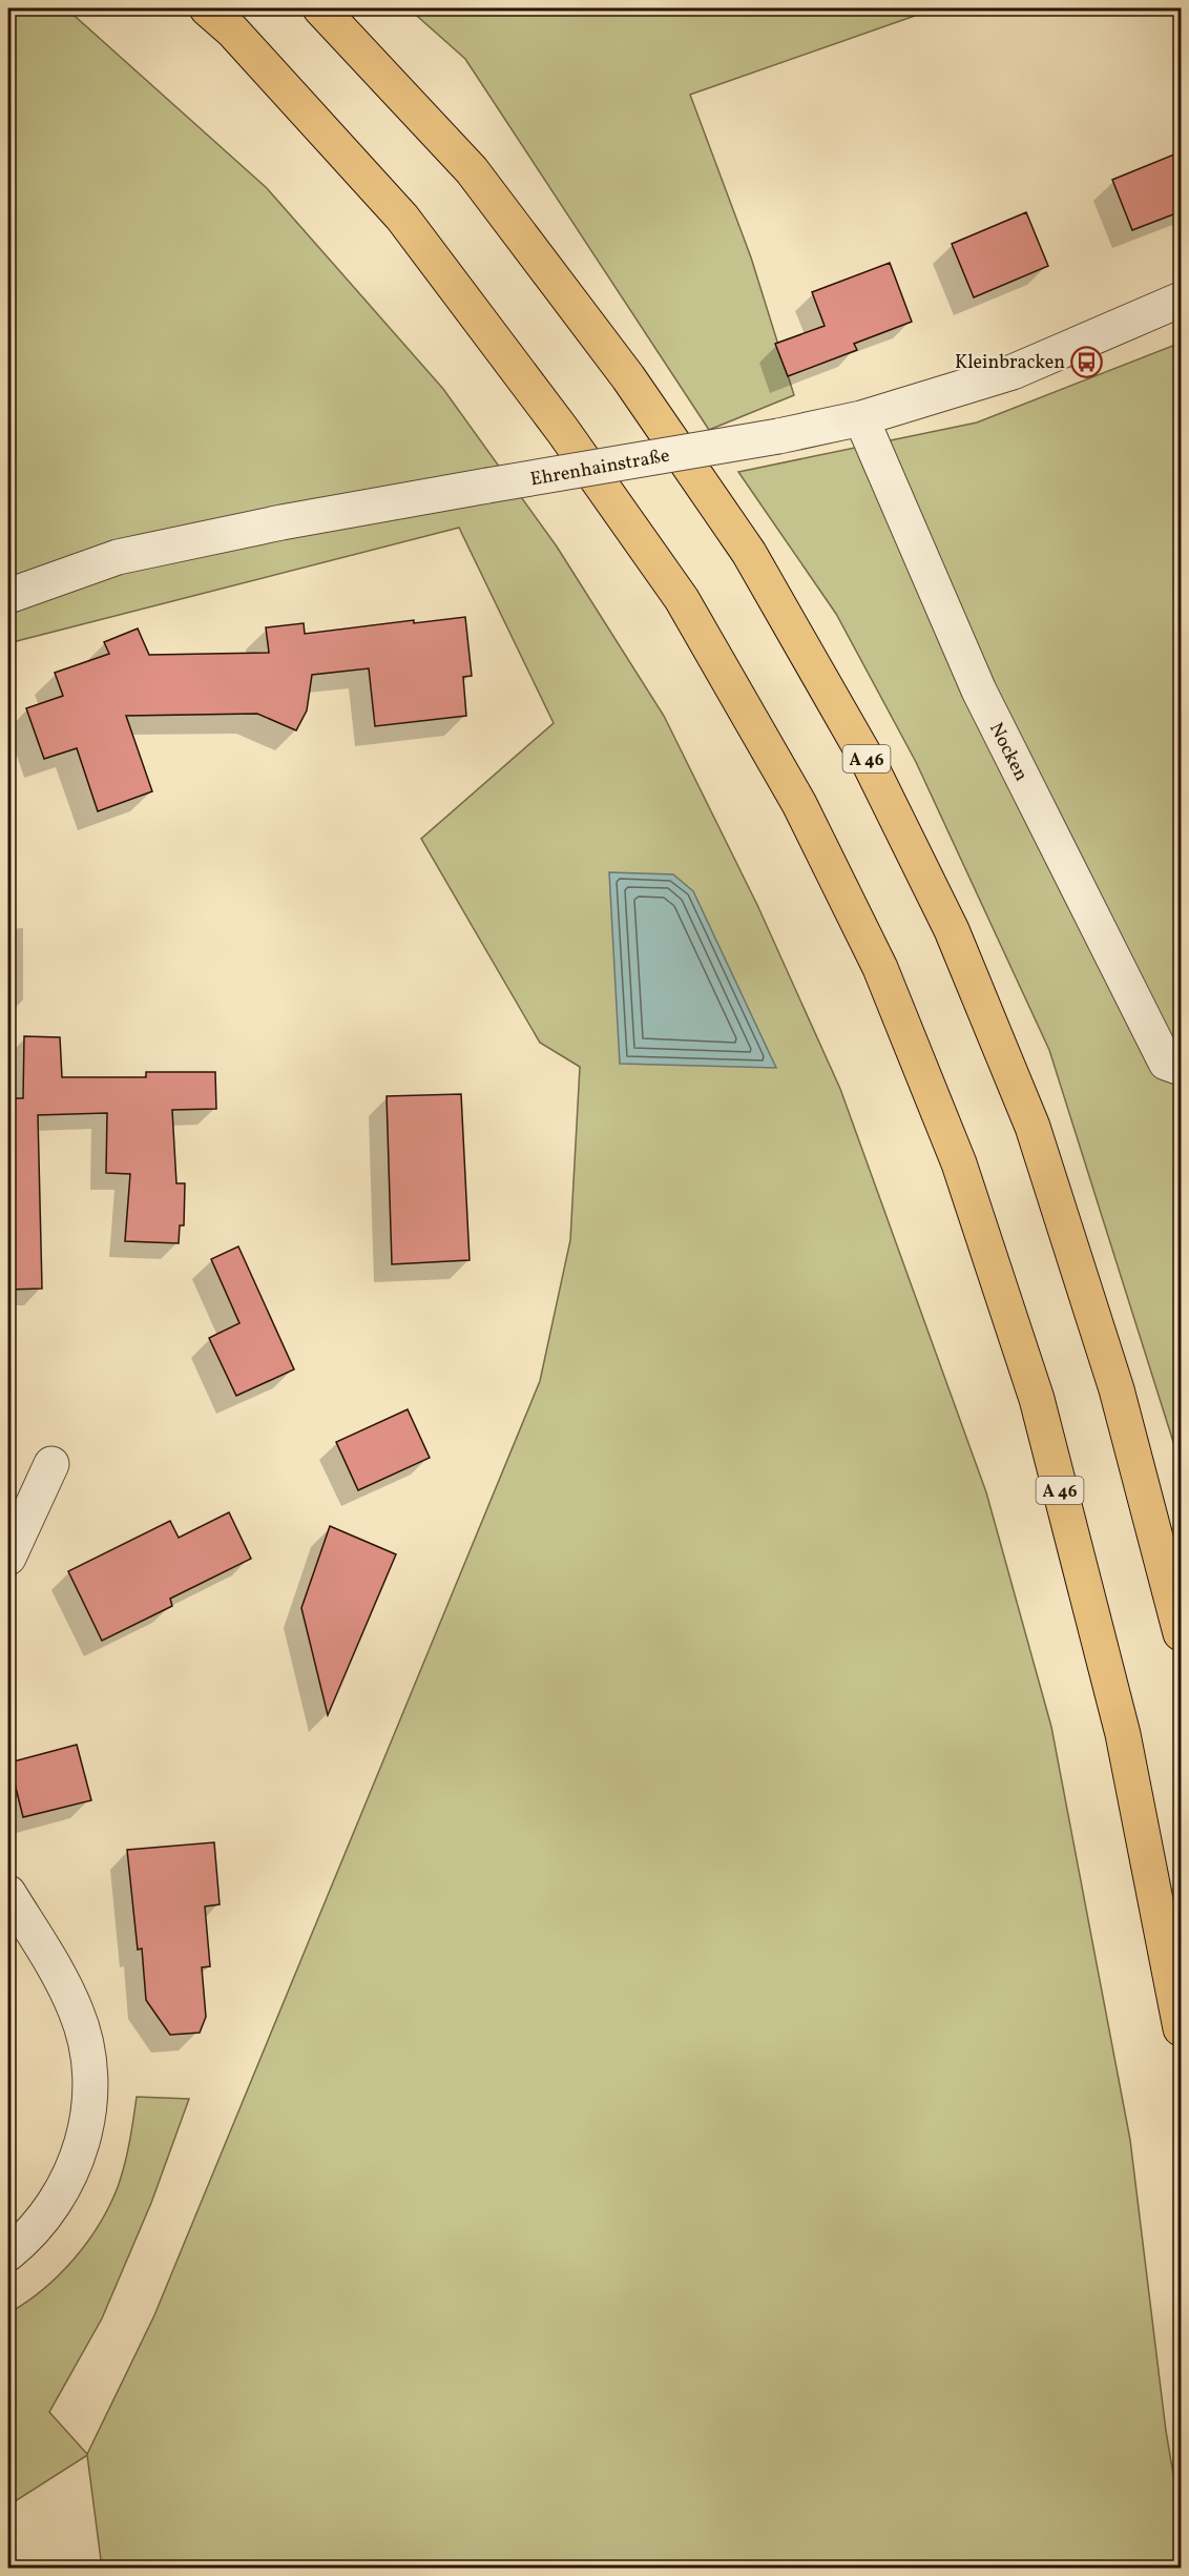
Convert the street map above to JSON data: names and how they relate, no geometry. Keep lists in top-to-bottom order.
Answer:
{
  "streets": {
    "highway": ["A 46"],
    "street": ["Ehrenhainstraße", "Nocken"]
  },
  "crossings": [
    ["Ehrenhainstraße", "Nocken"]
  ],
  "places": {
    "bus stop": ["Kleinbracken"]
  }
}
